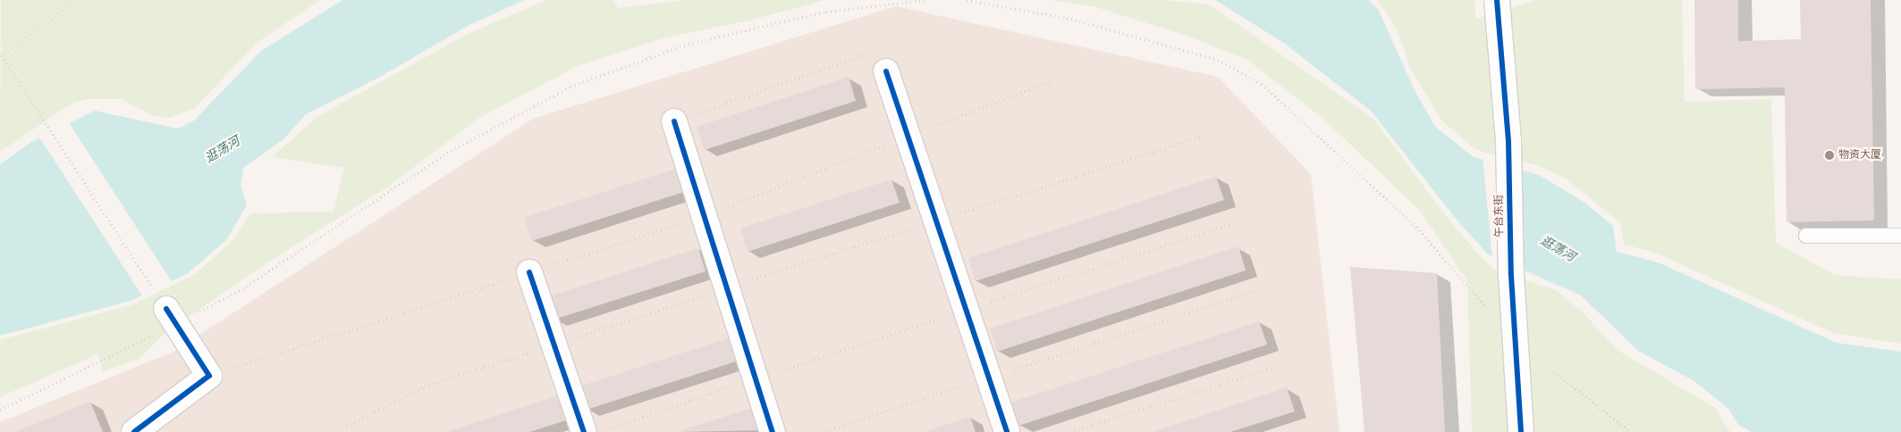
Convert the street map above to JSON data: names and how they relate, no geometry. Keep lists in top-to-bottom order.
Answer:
{
  "streets": {
    "street": ["午台东街"]
  },
  "water": ["逛荡河"],
  "places": ["物资大厦"]
}
